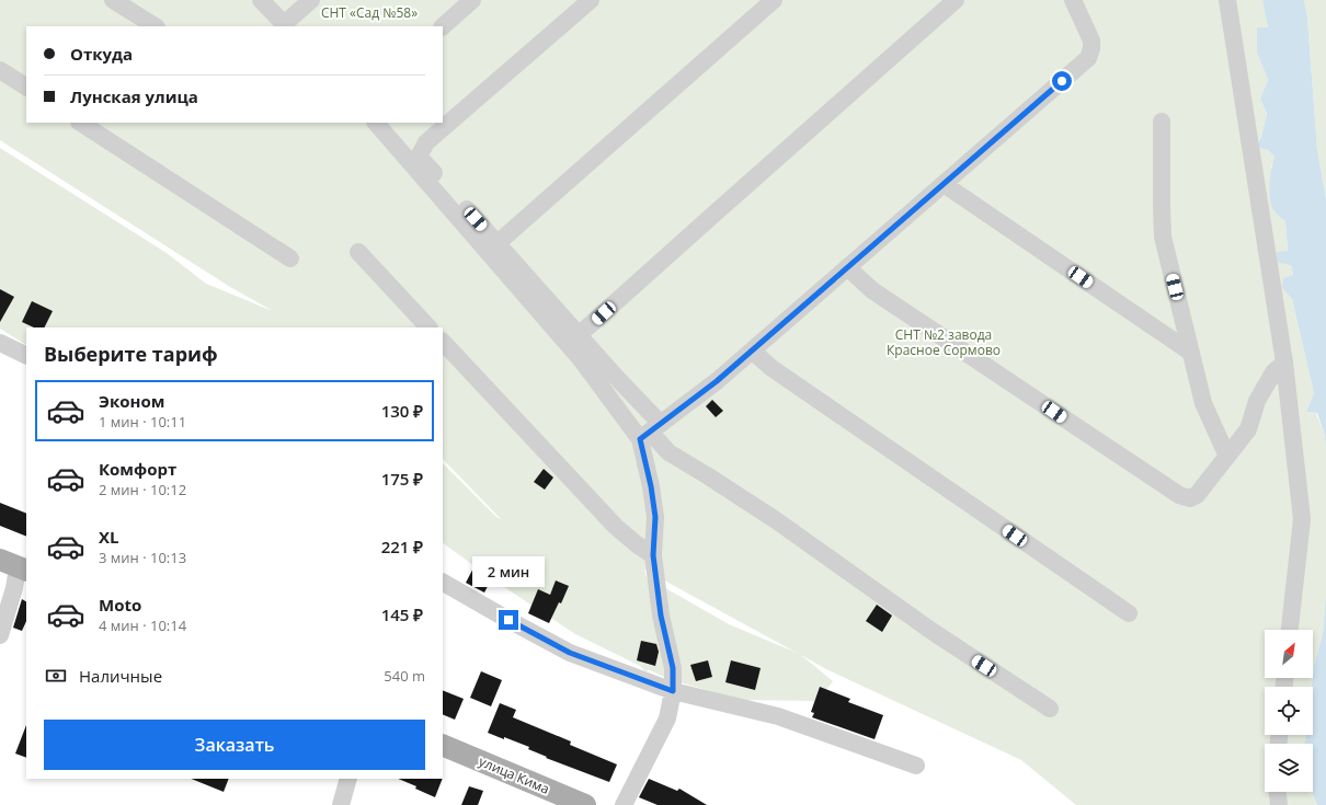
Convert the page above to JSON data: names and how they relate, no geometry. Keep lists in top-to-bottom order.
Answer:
{
  "streets": {
    "main road": ["улица Кима"]
  },
  "parks": ["СНТ «Сад №58»", "СНТ №2 завода Красное Сормово"],
  "north": "top right",
  "page": {
    "banner": ["Откуда", "Лунская улица"],
    "heading": "Выберите тариф",
    "list": [
      {
        "name": "Эконом",
        "note": "1 мин · 10:11",
        "value": "130 ₽"
      },
      {
        "name": "Комфорт",
        "note": "2 мин · 10:12",
        "value": "175 ₽"
      },
      {
        "name": "XL",
        "note": "3 мин · 10:13",
        "value": "221 ₽"
      },
      {
        "name": "Moto",
        "note": "4 мин · 10:14",
        "value": "145 ₽"
      }
    ],
    "bubble": "2 мин",
    "pay": ["Наличные", "540 m"],
    "buttons": "Заказать"
  }
}
